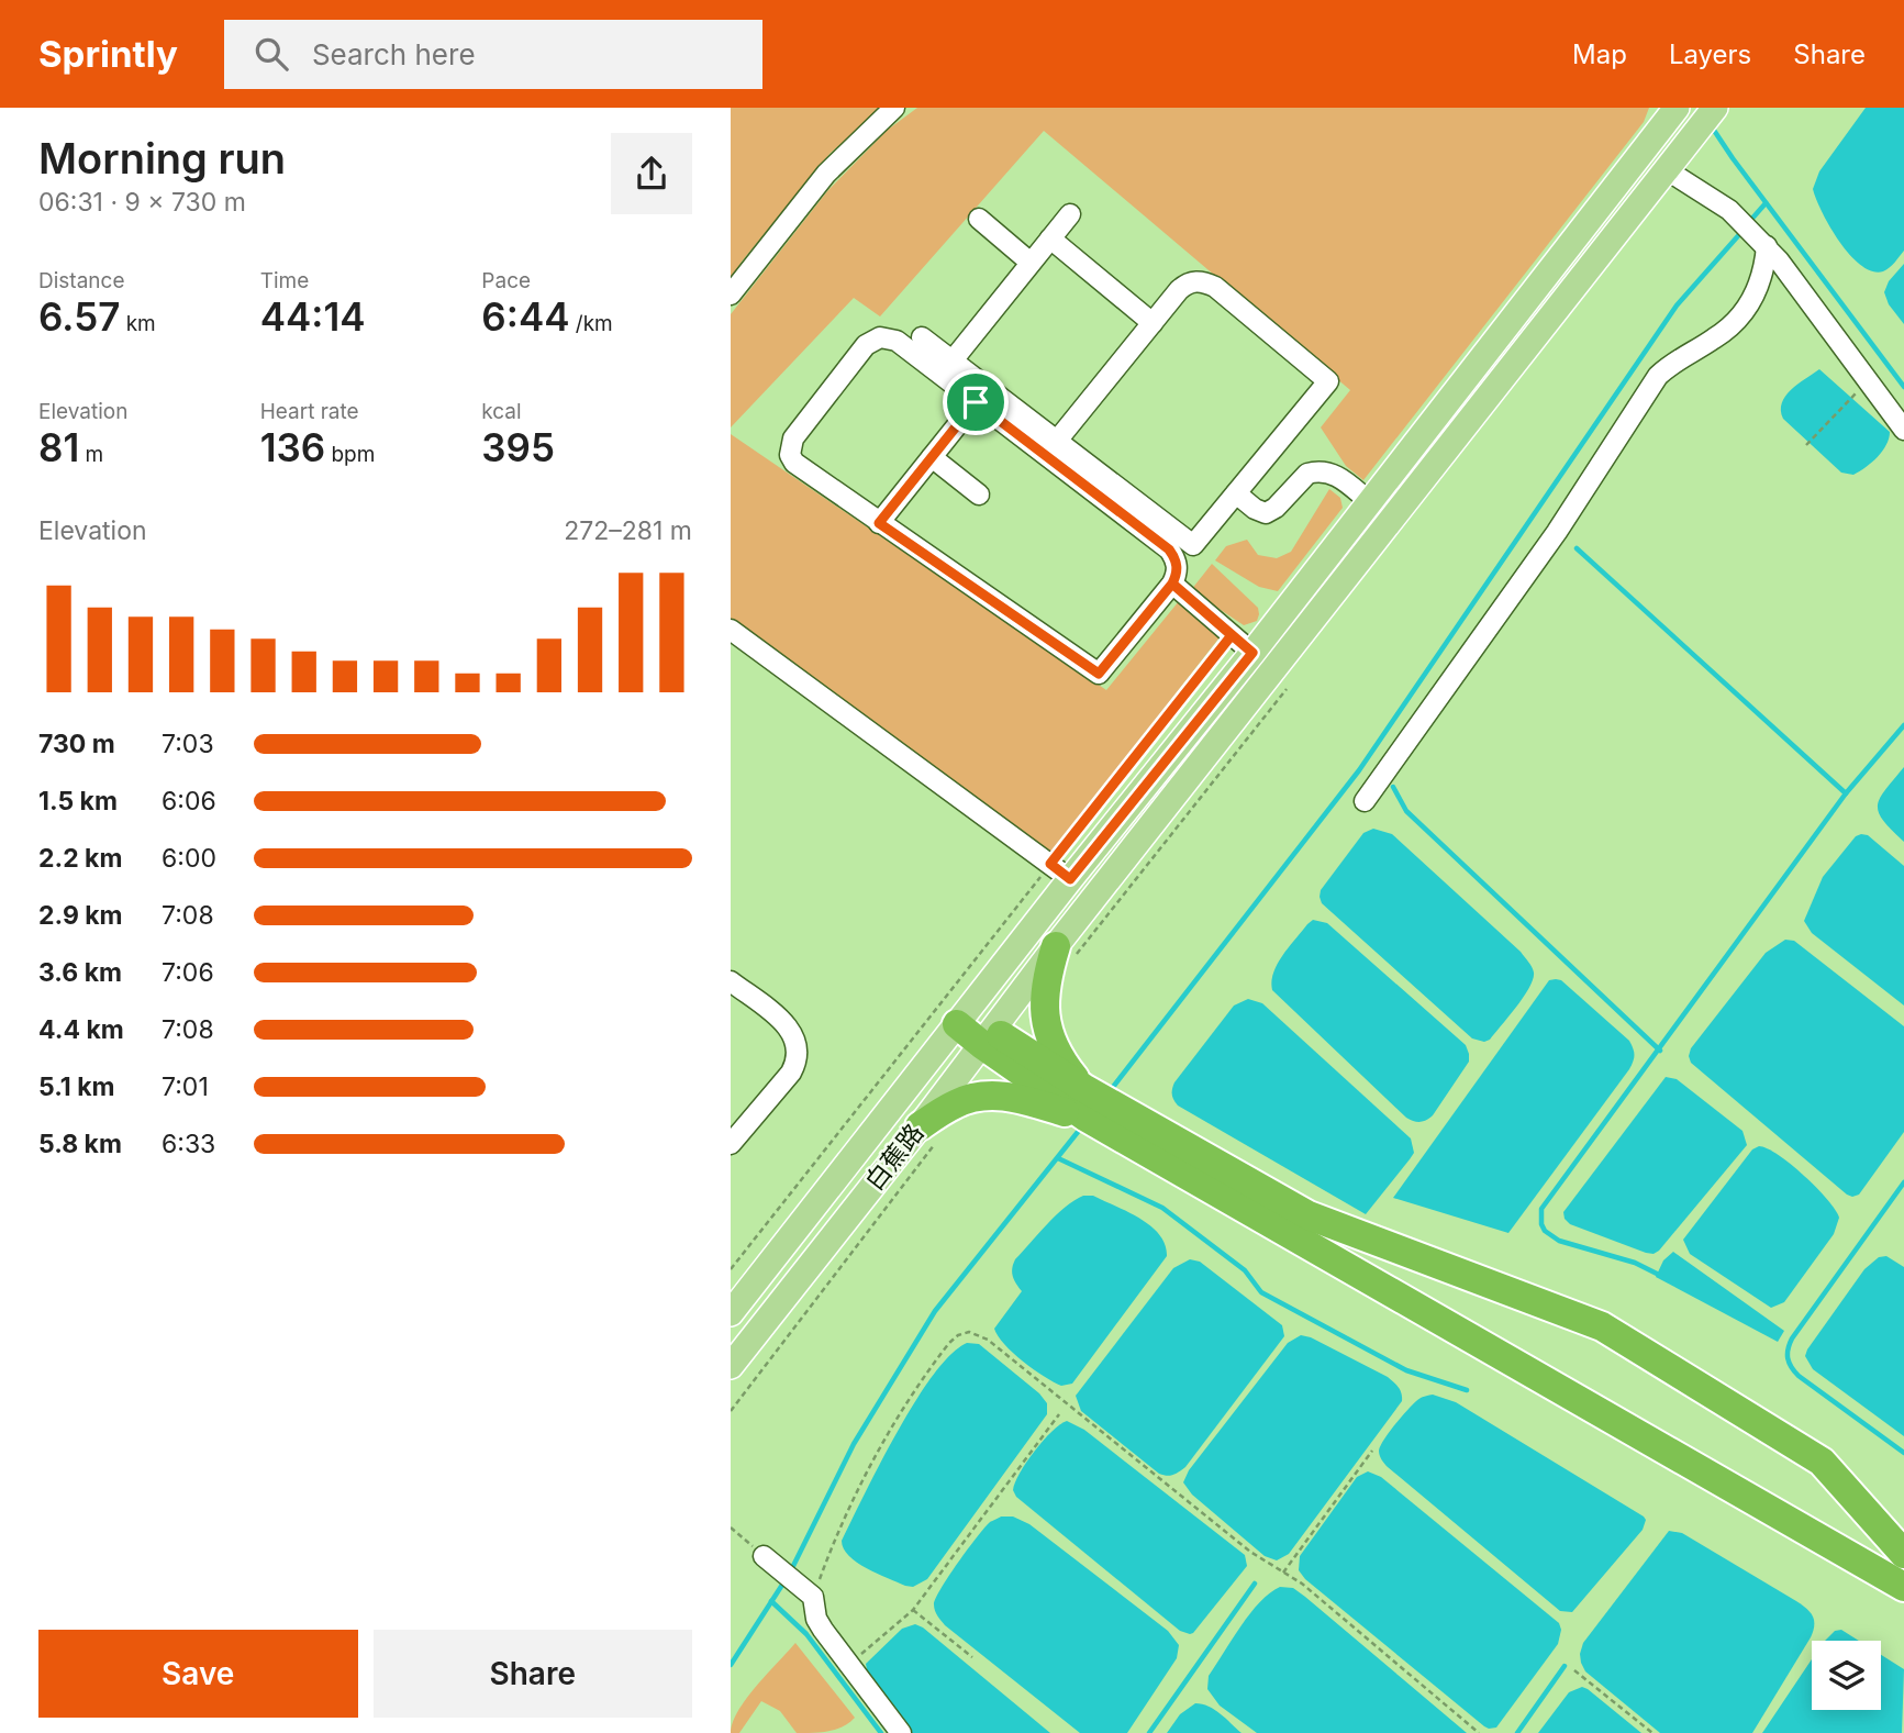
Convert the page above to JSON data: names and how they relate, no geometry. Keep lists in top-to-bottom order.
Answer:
{
  "streets": {
    "main road": ["白蕉路"]
  },
  "page": {
    "header": "Sprintly",
    "search": "Search here",
    "nav": ["Map", "Layers", "Share"],
    "heading": ["Morning run", "06:31 · 9 × 730 m"],
    "stats": [
      ["Distance", "6.57 km"],
      ["Time", "44:14"],
      ["Pace", "6:44 /km"],
      ["Elevation", "81 m"],
      ["Heart rate", "136 bpm"],
      ["kcal", "395"]
    ],
    "chart": ["Elevation", "272–281 m"],
    "list": [
      {
        "name": "730 m",
        "note": "7:03"
      },
      {
        "name": "1.5 km",
        "note": "6:06"
      },
      {
        "name": "2.2 km",
        "note": "6:00"
      },
      {
        "name": "2.9 km",
        "note": "7:08"
      },
      {
        "name": "3.6 km",
        "note": "7:06"
      },
      {
        "name": "4.4 km",
        "note": "7:08"
      },
      {
        "name": "5.1 km",
        "note": "7:01"
      },
      {
        "name": "5.8 km",
        "note": "6:33"
      }
    ],
    "buttons": ["Save", "Share"]
  }
}
